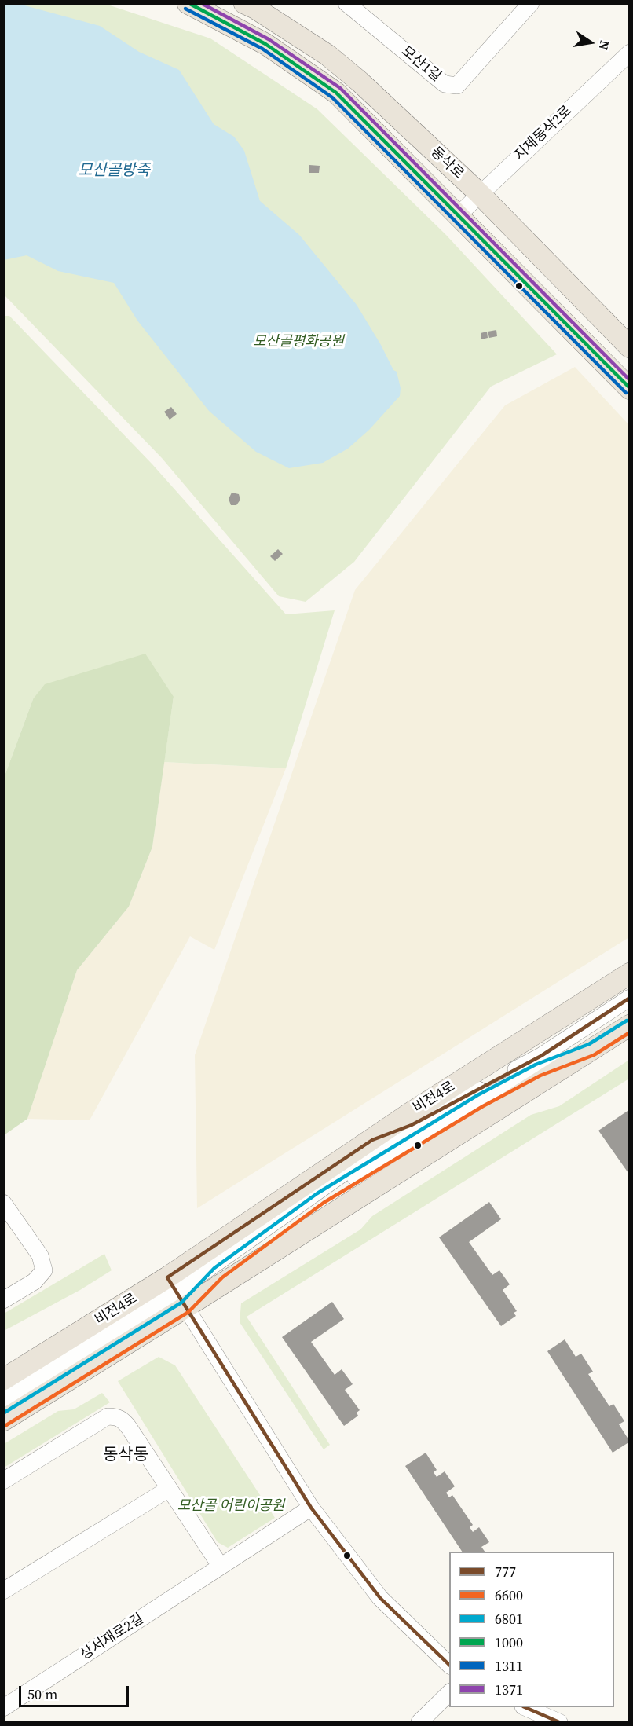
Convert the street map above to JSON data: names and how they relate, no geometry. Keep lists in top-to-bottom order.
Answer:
{
  "streets": {
    "main road": ["동삭로", "비전4로"],
    "street": ["모산1길", "지제동삭2로", "상서재로2길"]
  },
  "crossings": [
    ["지제동삭2로", "동삭로"]
  ],
  "districts": ["동삭동"],
  "water": ["모산골방죽"],
  "parks": ["모산골평화공원", "모산골 어린이공원"],
  "lines": [
    "transit line 1000",
    "transit line 1371",
    "transit line 1311",
    "transit line 777",
    "transit line 6801",
    "transit line 6600"
  ],
  "legend": [
    "777",
    "6600",
    "6801",
    "1000",
    "1311",
    "1371"
  ],
  "scale_bar": "50 m",
  "north": "right"
}
